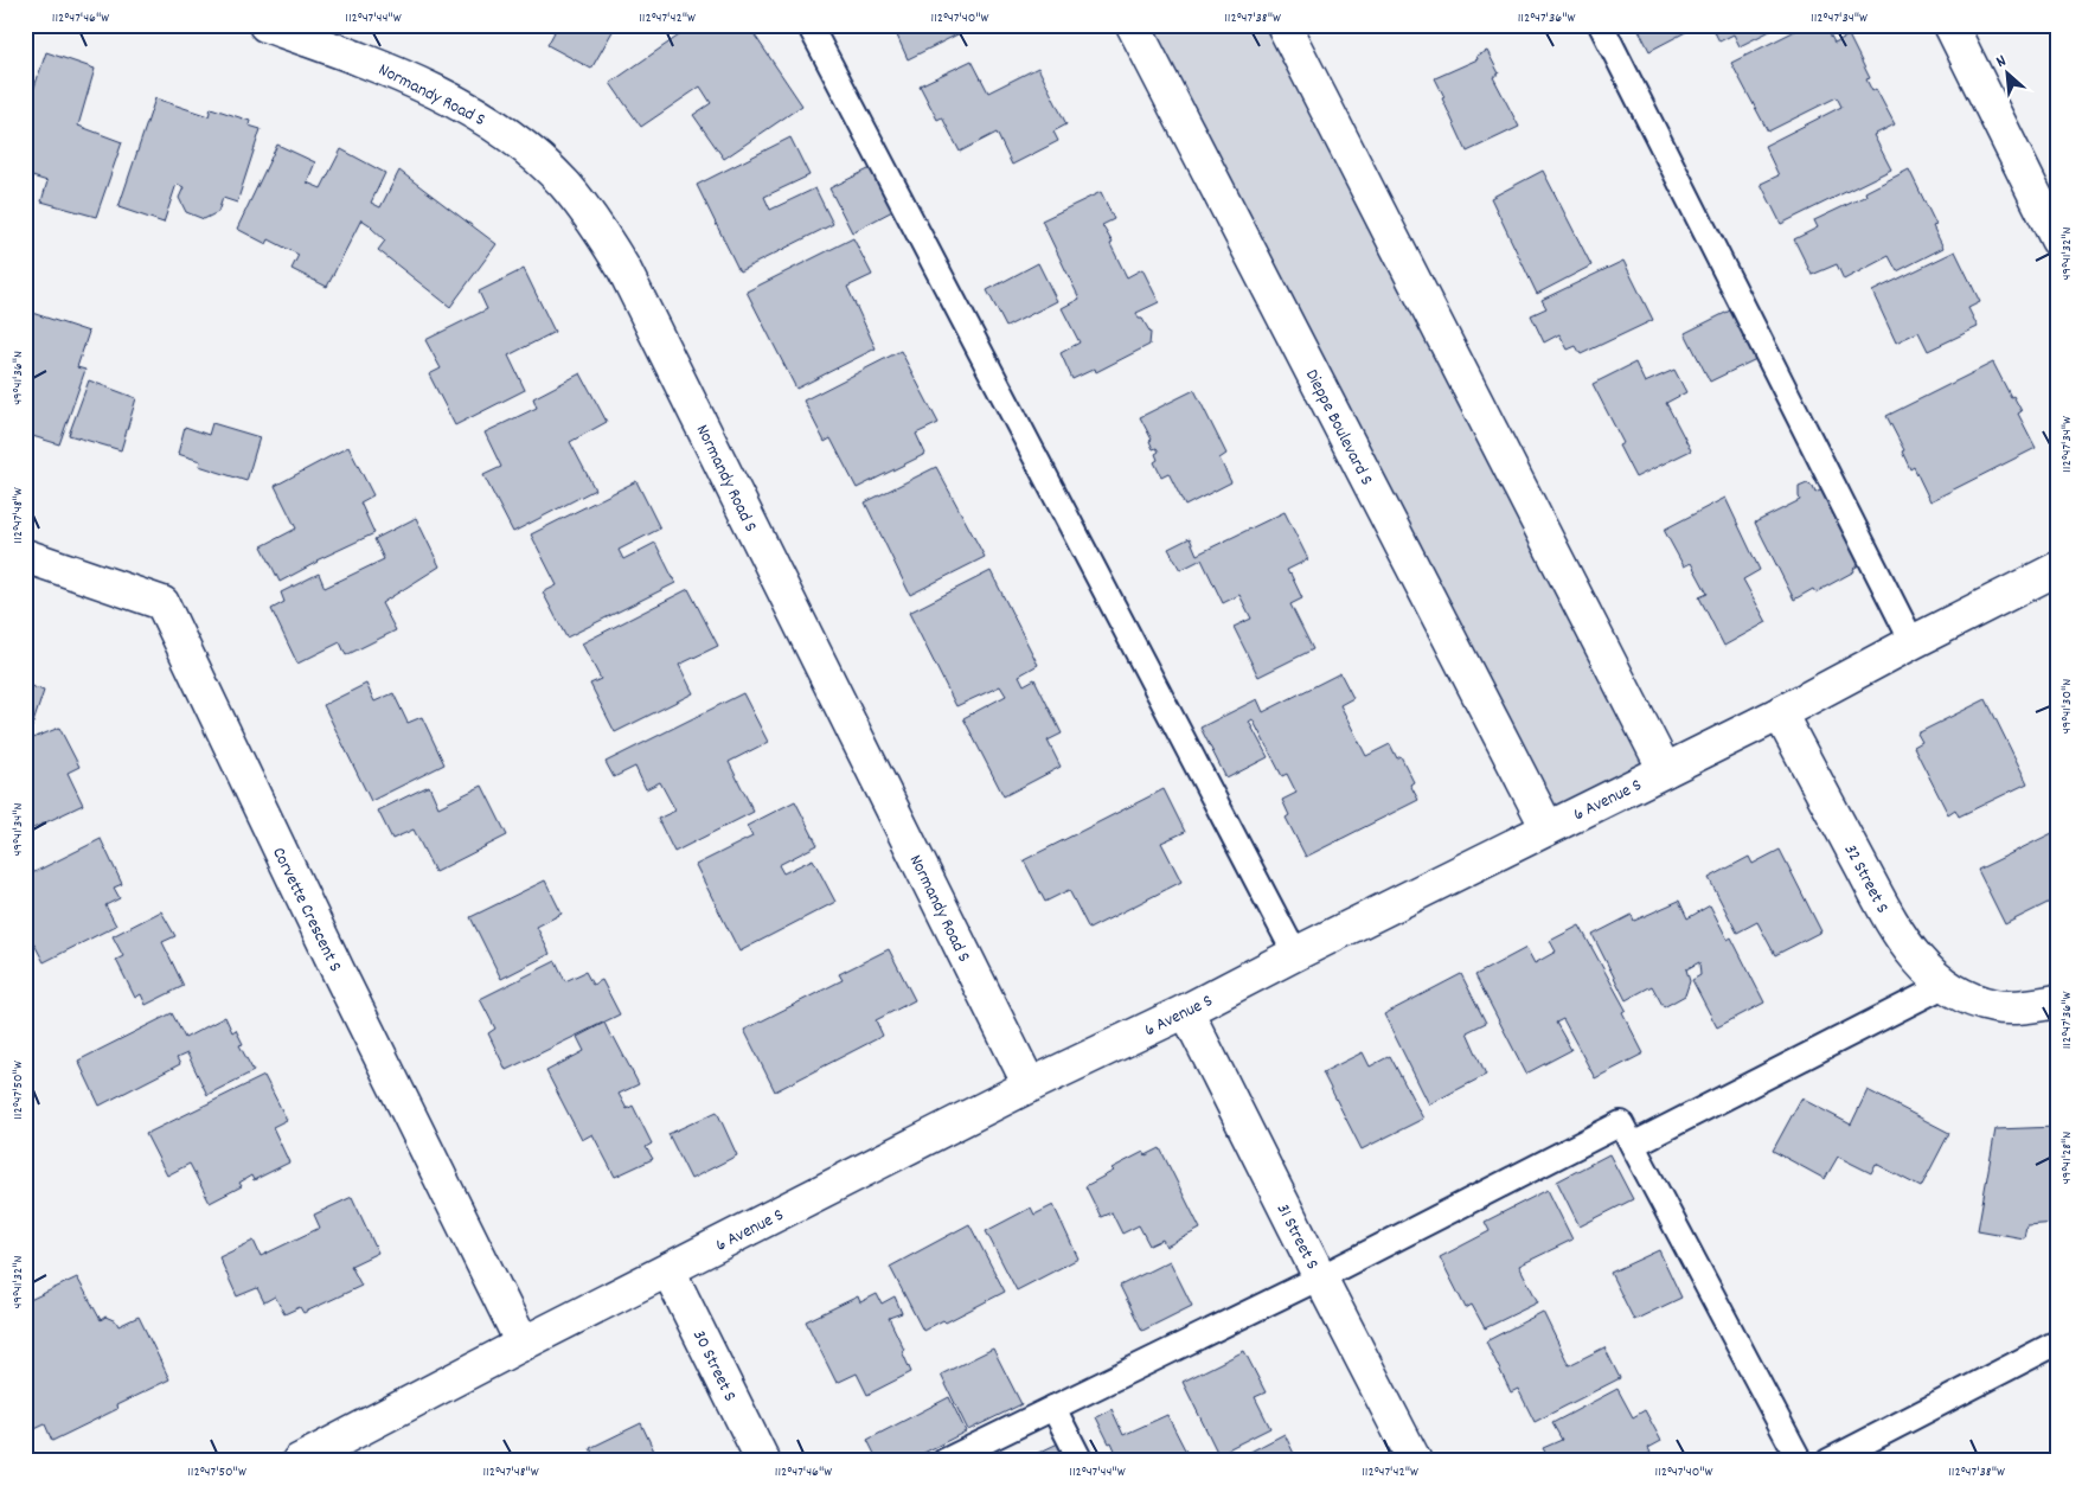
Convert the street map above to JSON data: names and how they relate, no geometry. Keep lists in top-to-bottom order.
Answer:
{
  "streets": {
    "street": [
      "Normandy Road S",
      "Dieppe Boulevard S",
      "6 Avenue S",
      "32 Street S",
      "Corvette Crescent S",
      "31 Street S",
      "30 Street S"
    ]
  },
  "crossings": [
    ["Normandy Road S", "6 Avenue S"],
    ["Dieppe Boulevard S", "6 Avenue S"],
    ["6 Avenue S", "32 Street S"],
    ["6 Avenue S", "Corvette Crescent S"],
    ["6 Avenue S", "31 Street S"],
    ["6 Avenue S", "30 Street S"]
  ],
  "north": "top left",
  "coordinates": [
    "112°47'46\"W",
    "112°47'44\"W",
    "112°47'42\"W",
    "112°47'40\"W",
    "112°47'38\"W",
    "112°47'36\"W",
    "112°47'34\"W",
    "49°41'32\"N",
    "49°41'36\"N",
    "112°47'48\"W",
    "49°41'30\"N",
    "49°41'34\"N",
    "112°47'50\"W",
    "49°41'28\"N"
  ]
}
